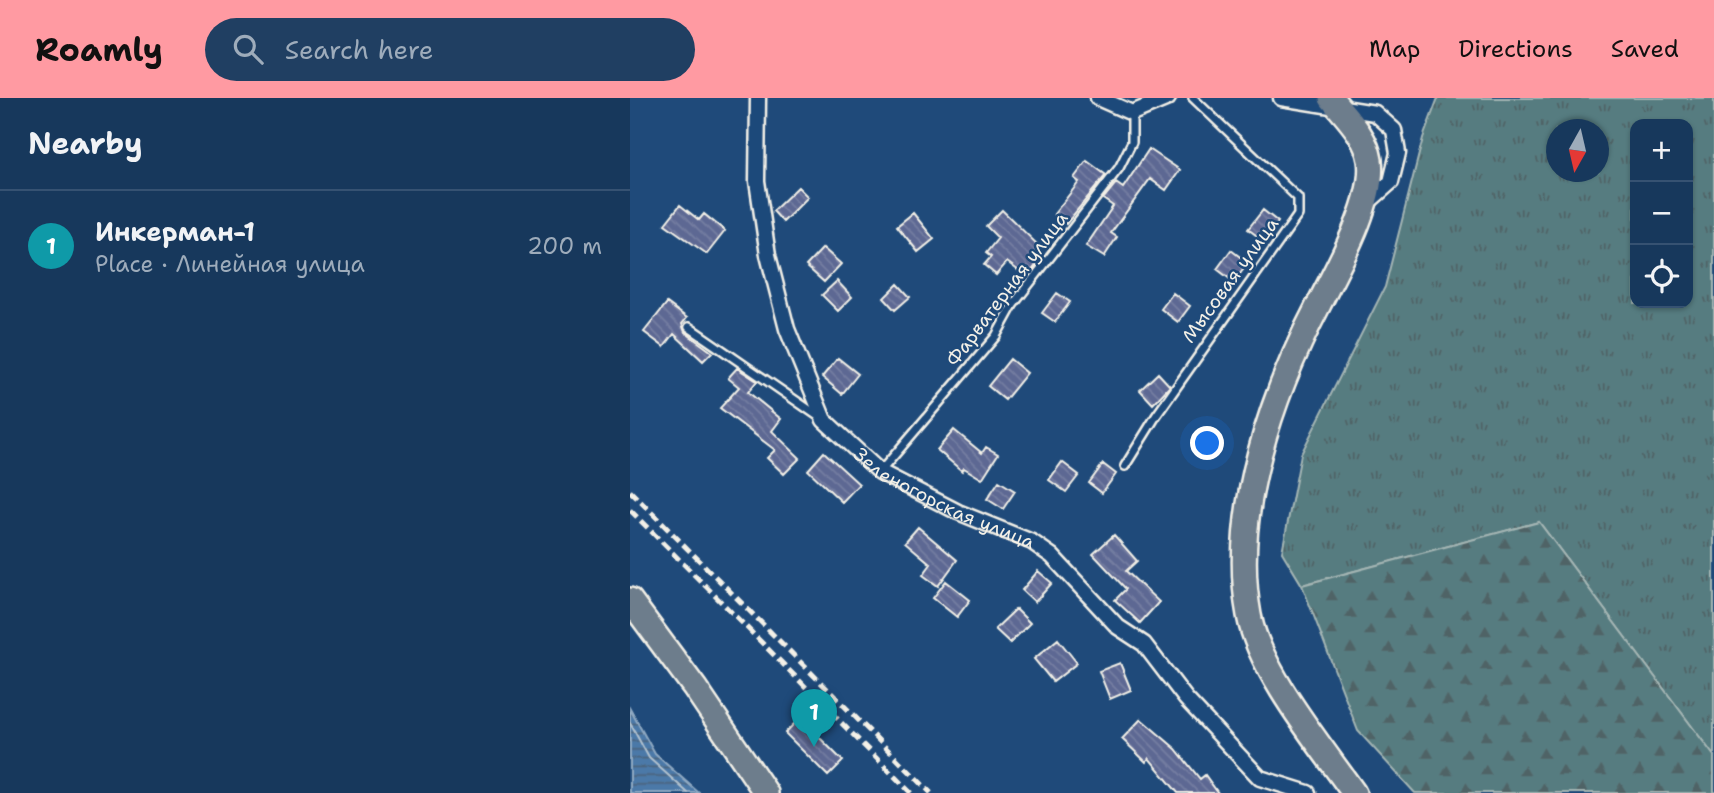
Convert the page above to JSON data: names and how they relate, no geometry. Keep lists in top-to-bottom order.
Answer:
{
  "streets": {
    "street": ["Зеленогорская улица"],
    "lane": ["Мысовая улица", "Фарватерная улица"]
  },
  "crossings": [
    ["Фарватерная улица", "Зеленогорская улица"]
  ],
  "north": "bottom",
  "page": {
    "header": "Roamly",
    "search": "Search here",
    "nav": ["Map", "Directions", "Saved"],
    "heading": "Nearby",
    "map_buttons": ["+", "−"],
    "list": [
      {
        "mark": "1",
        "name": "Инкерман-1",
        "note": "Place · Линейная улица",
        "value": "200 m"
      }
    ],
    "pins": "1"
  }
}
